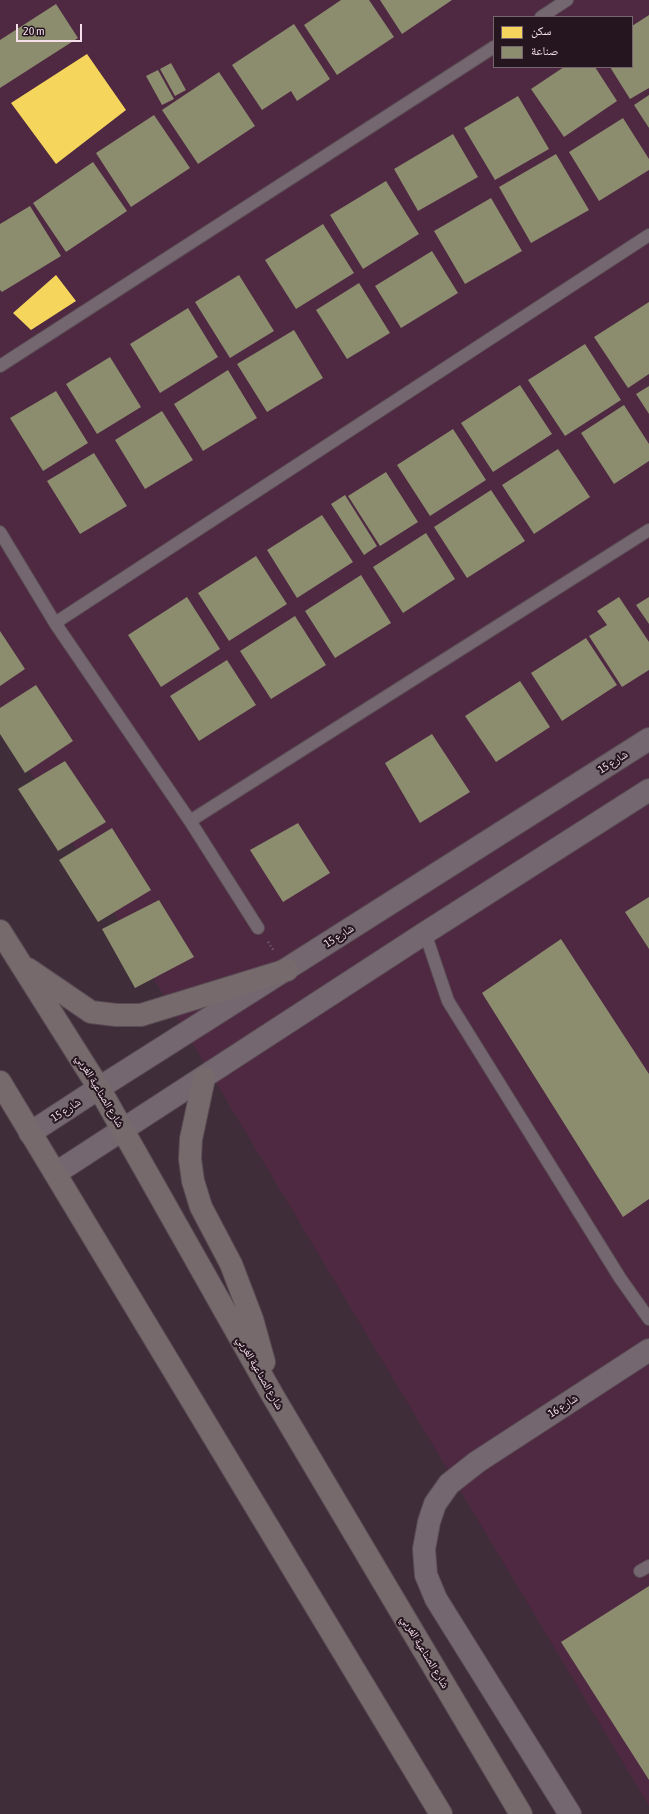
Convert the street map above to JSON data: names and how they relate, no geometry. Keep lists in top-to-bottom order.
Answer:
{
  "streets": {
    "main road": ["شارع الصناعية الغربي"],
    "street": ["شارع 15", "شارع 16"]
  },
  "crossings": [
    ["شارع 15", "شارع الصناعية الغربي"]
  ],
  "legend": ["سكن", "صناعة"],
  "scale_bar": "20 m"
}
